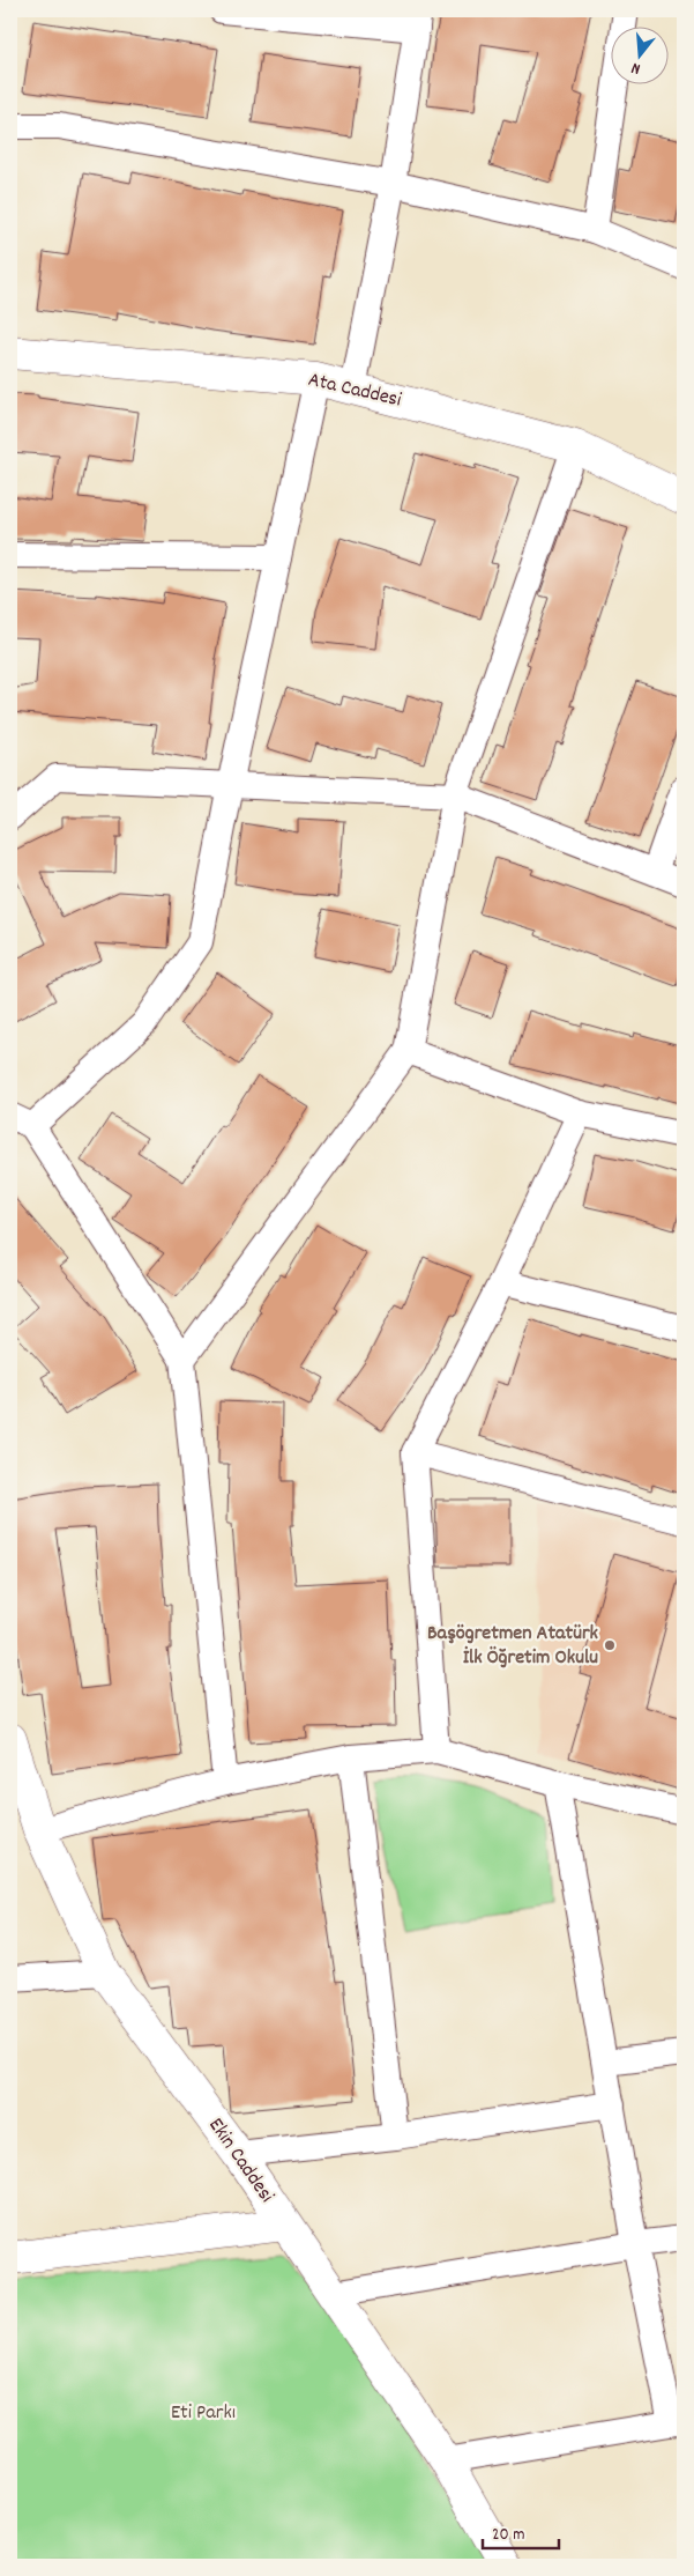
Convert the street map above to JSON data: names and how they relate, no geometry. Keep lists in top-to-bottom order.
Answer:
{
  "streets": {
    "street": ["Ata Caddesi", "Ekin Caddesi"]
  },
  "parks": ["Eti Parkı"],
  "places": ["Başögretmen Atatürk İlk Öğretim Okulu"],
  "scale_bar": "20 m",
  "north": "bottom"
}
